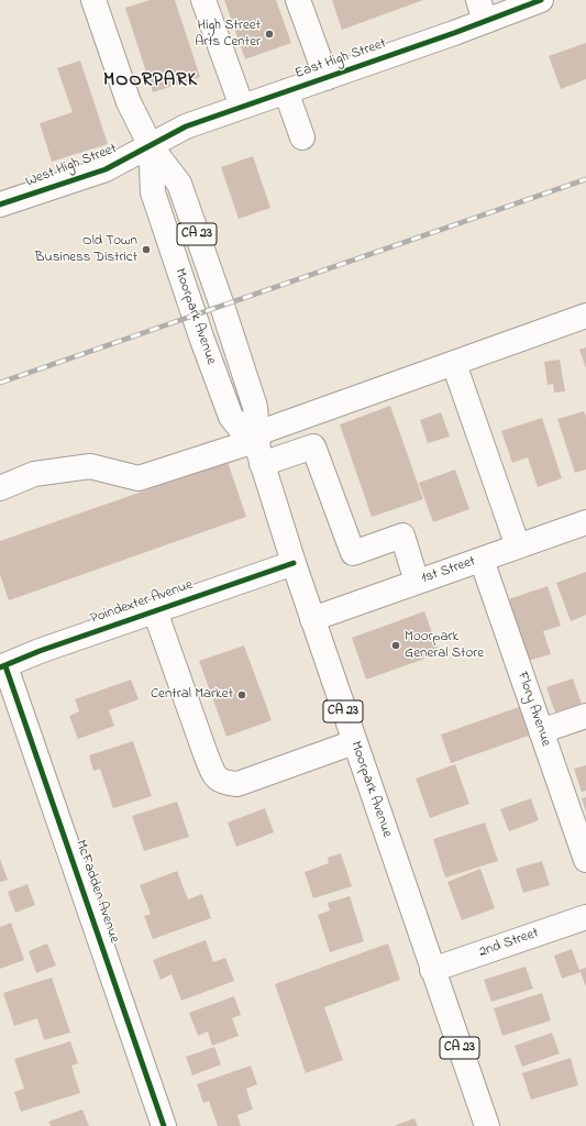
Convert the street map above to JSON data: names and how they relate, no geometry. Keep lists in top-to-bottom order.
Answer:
{
  "streets": {
    "street": [
      "East High Street",
      "West High Street",
      "CA 23",
      "Moorpark Avenue",
      "1st Street",
      "Poindexter Avenue",
      "Flory Avenue",
      "McFadden Avenue",
      "2nd Street"
    ]
  },
  "crossings": [
    ["East High Street", "West High Street"],
    ["East High Street", "Moorpark Avenue"],
    ["West High Street", "Moorpark Avenue"],
    ["Moorpark Avenue", "1st Street"],
    ["Moorpark Avenue", "Poindexter Avenue"],
    ["Moorpark Avenue", "2nd Street"],
    ["1st Street", "Flory Avenue"],
    ["Poindexter Avenue", "McFadden Avenue"]
  ],
  "districts": ["MOORPARK"],
  "places": [
    "High Street Arts Center",
    "Old Town Business District",
    "Moorpark General Store",
    "Central Market"
  ]
}
